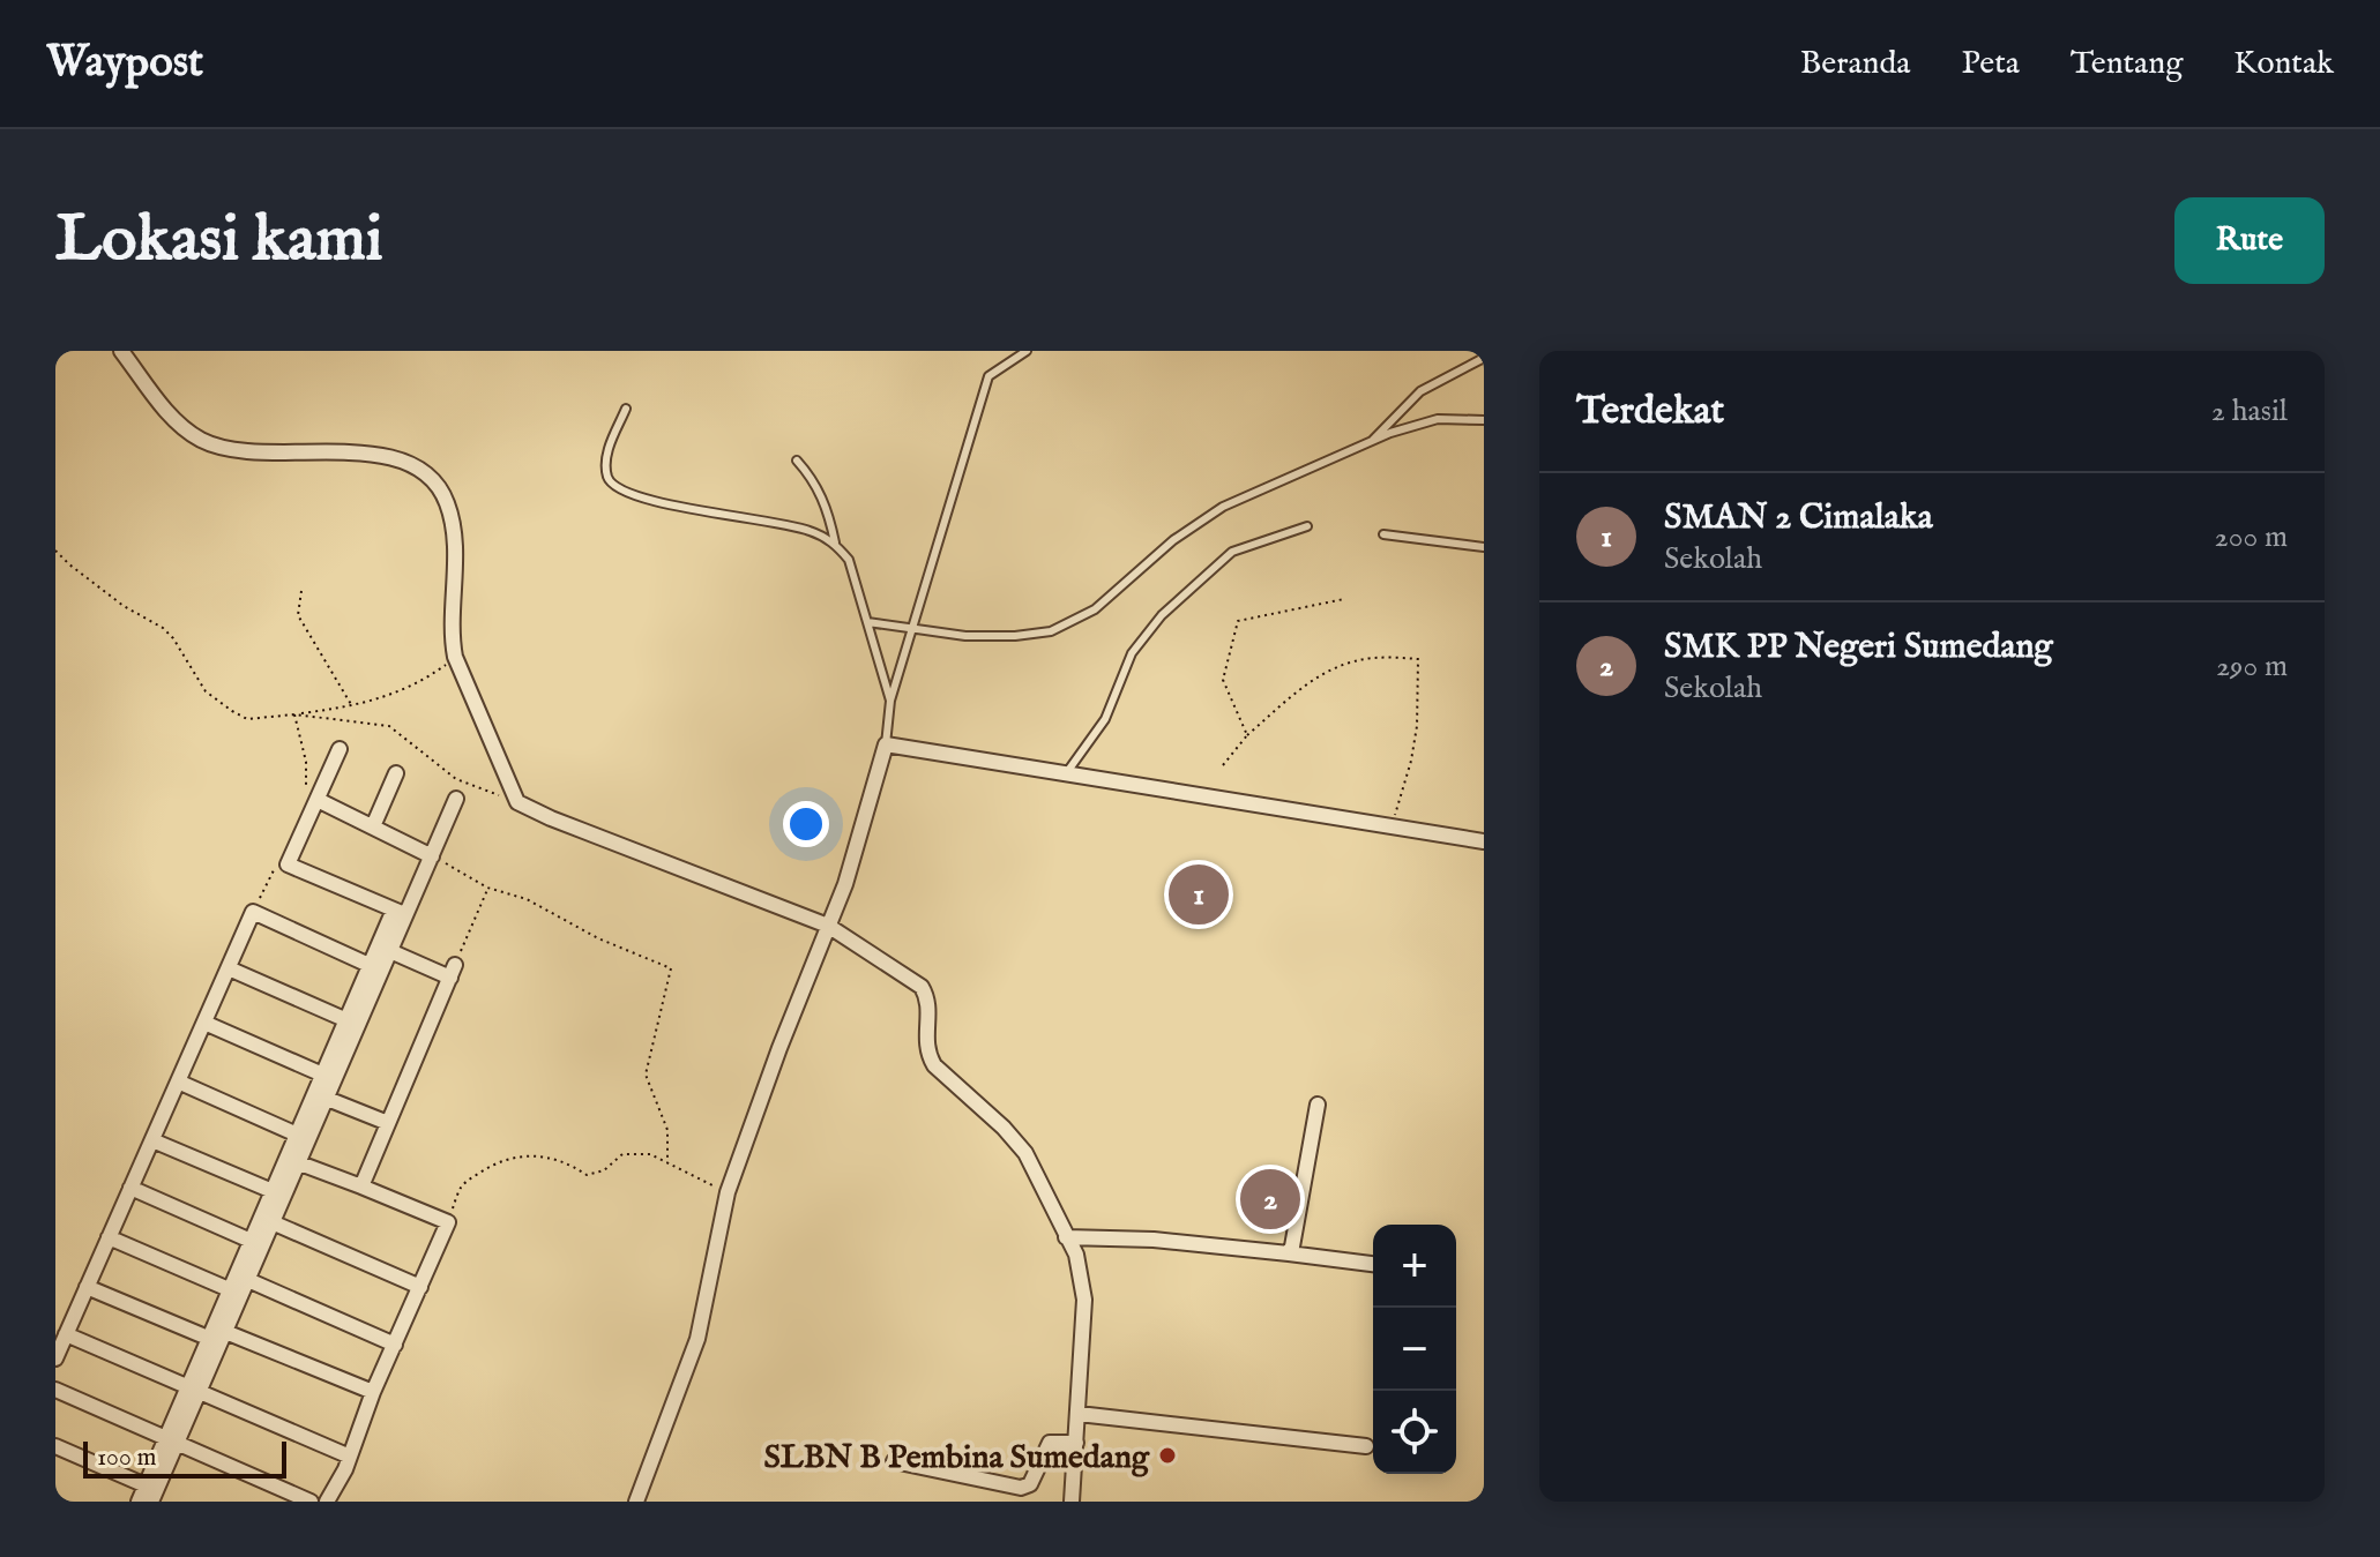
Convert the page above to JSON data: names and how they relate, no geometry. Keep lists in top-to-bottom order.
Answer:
{
  "places": ["SLBN B Pembina Sumedang"],
  "scale_bar": "100 m",
  "page": {
    "header": "Waypost",
    "nav": [
      "Beranda",
      "Peta",
      "Tentang",
      "Kontak"
    ],
    "buttons": "Rute",
    "title": "Lokasi kami",
    "heading": ["Terdekat", "2 hasil"],
    "list": [
      {
        "mark": "1",
        "name": "SMAN 2 Cimalaka",
        "note": "Sekolah",
        "value": "200 m"
      },
      {
        "mark": "2",
        "name": "SMK PP Negeri Sumedang",
        "note": "Sekolah",
        "value": "290 m"
      }
    ],
    "pins": ["1", "2"],
    "map_buttons": ["+", "−"],
    "scale": "100 m"
  }
}
